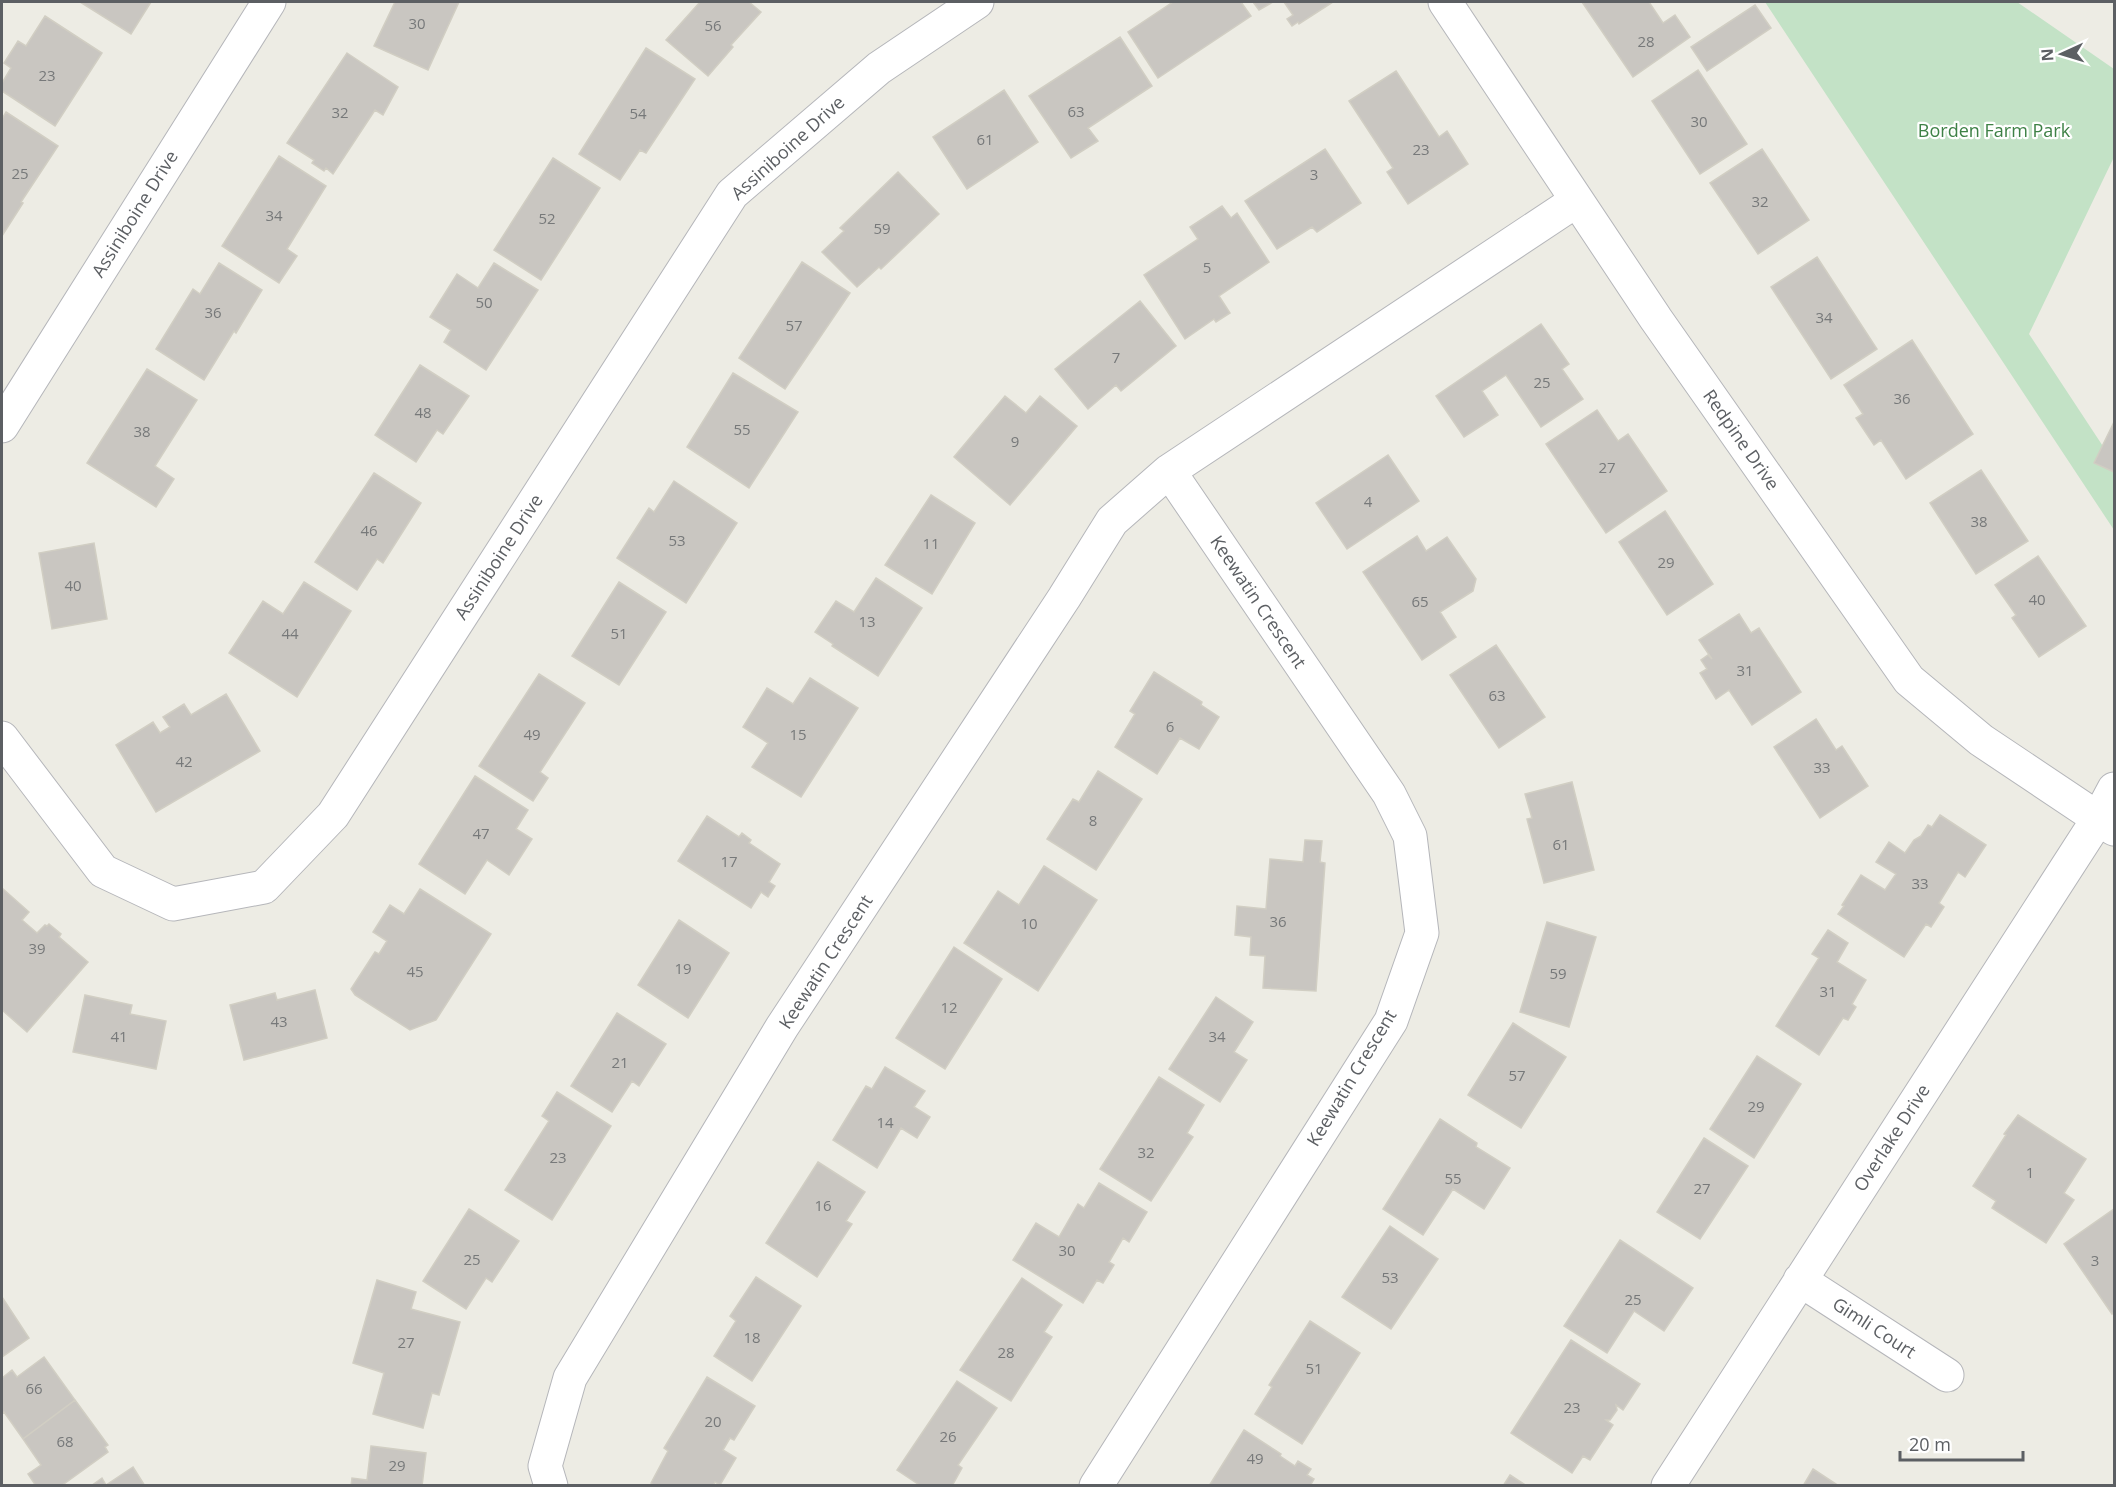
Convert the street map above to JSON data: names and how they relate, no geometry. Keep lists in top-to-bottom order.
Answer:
{
  "streets": {
    "street": [
      "Assiniboine Drive",
      "Redpine Drive",
      "Keewatin Crescent",
      "Overlake Drive",
      "Gimli Court"
    ]
  },
  "crossings": [
    ["Redpine Drive", "Keewatin Crescent"],
    ["Redpine Drive", "Overlake Drive"],
    ["Overlake Drive", "Gimli Court"]
  ],
  "parks": ["Borden Farm Park"],
  "house_numbers": [
    "30",
    "56",
    "28",
    "23",
    "63",
    "32",
    "54",
    "30",
    "61",
    "23",
    "25",
    "3",
    "32",
    "34",
    "52",
    "59",
    "5",
    "50",
    "36",
    "34",
    "57",
    "7",
    "25",
    "36",
    "48",
    "55",
    "38",
    "9",
    "27",
    "4",
    "38",
    "46",
    "53",
    "11",
    "29",
    "40",
    "40",
    "65",
    "13",
    "44",
    "51",
    "31",
    "63",
    "6",
    "49",
    "15",
    "42",
    "33",
    "8",
    "47",
    "61",
    "17",
    "33",
    "36",
    "10",
    "39",
    "19",
    "45",
    "59",
    "31",
    "12",
    "43",
    "41",
    "34",
    "21",
    "57",
    "29",
    "14",
    "32",
    "23",
    "1",
    "55",
    "27",
    "16",
    "30",
    "25",
    "3",
    "53",
    "25",
    "18",
    "27",
    "28",
    "51",
    "66",
    "23",
    "20",
    "26",
    "68",
    "49",
    "29"
  ],
  "scale_bar": "20 m",
  "north": "left"
}
